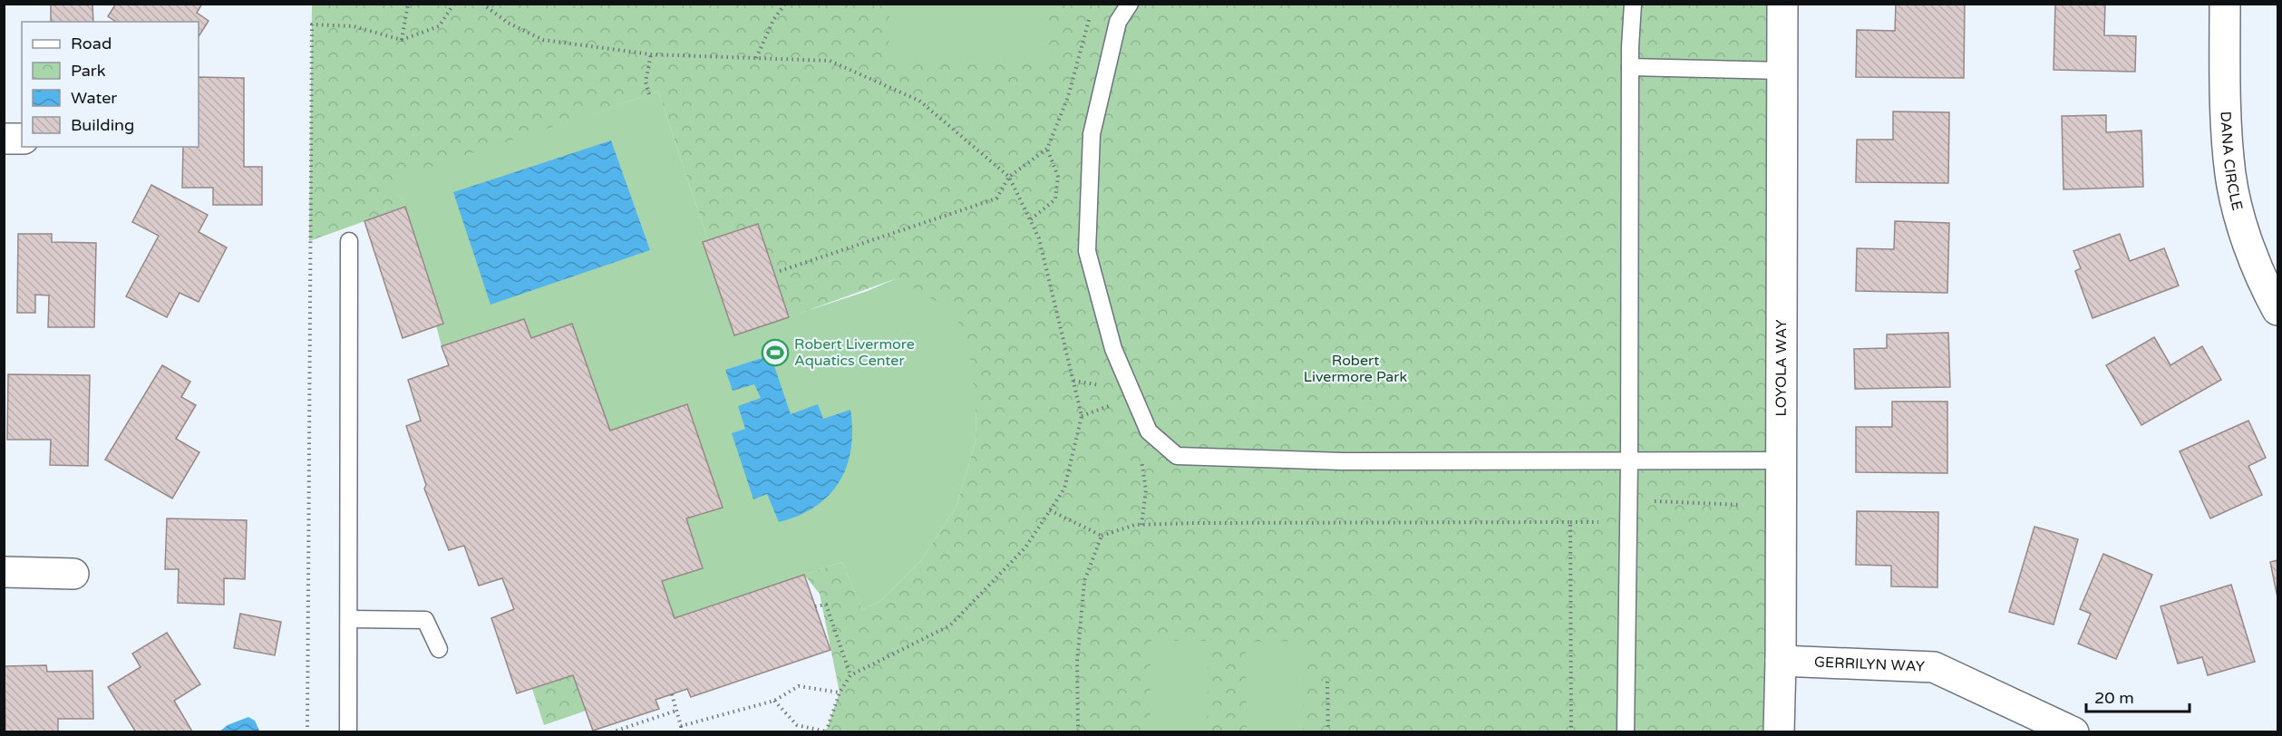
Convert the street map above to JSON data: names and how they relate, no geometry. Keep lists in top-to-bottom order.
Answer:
{
  "streets": {
    "street": ["DANA CIRCLE", "LOYOLA WAY", "GERRILYN WAY"]
  },
  "crossings": [
    ["LOYOLA WAY", "GERRILYN WAY"]
  ],
  "parks": ["Robert Livermore Park"],
  "places": {
    "sports": ["Robert Livermore Aquatics Center"]
  },
  "legend": [
    "Road",
    "Park",
    "Water",
    "Building"
  ],
  "scale_bar": "20 m"
}
